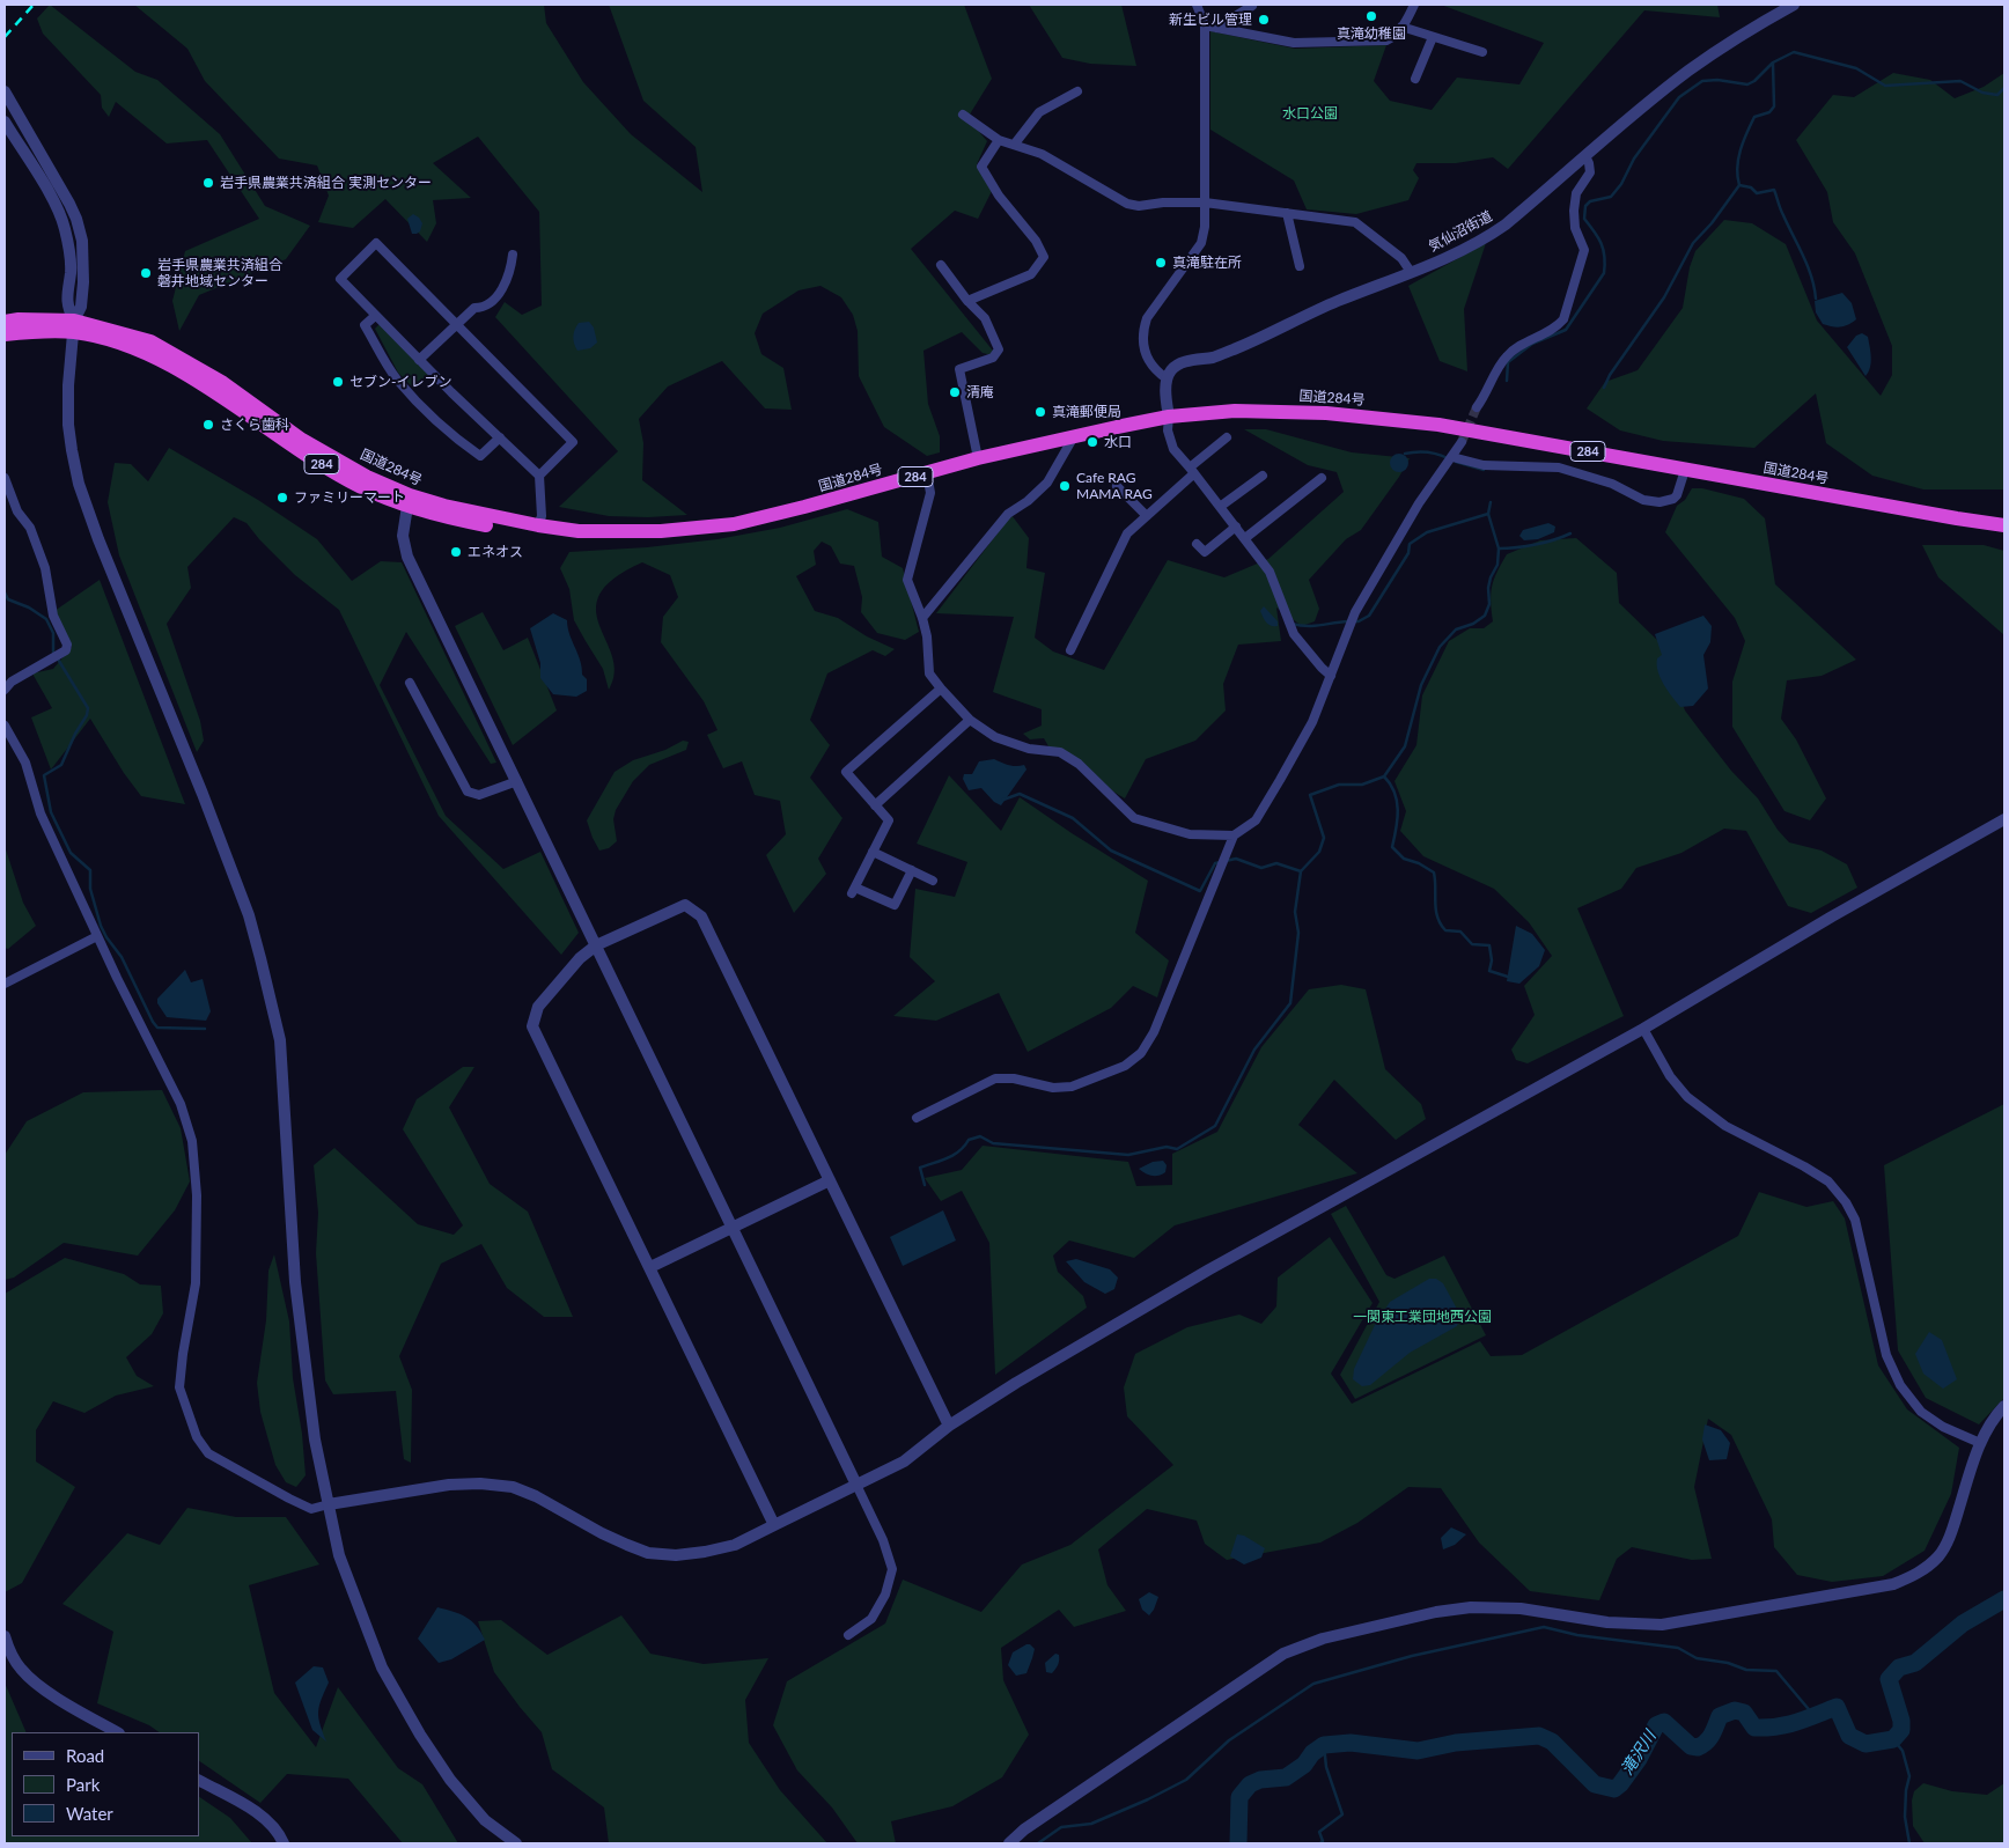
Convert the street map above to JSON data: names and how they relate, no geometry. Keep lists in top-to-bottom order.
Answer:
{
  "streets": {
    "highway": ["国道284号", "284"],
    "street": ["気仙沼街道"]
  },
  "water": ["滝沢川"],
  "parks": ["水口公園", "一関東工業団地西公園"],
  "places": [
    "真滝幼稚園",
    "新生ビル管理",
    "岩手県農業共済組合 実測センター",
    "真滝駐在所",
    "岩手県農業共済組合 磐井地域センター",
    "セブン-イレブン",
    "清庵",
    "真滝郵便局",
    "さくら歯科",
    "水口",
    "Cafe RAG MAMA RAG",
    "ファミリーマート",
    "エネオス"
  ],
  "legend": ["Road", "Park", "Water"]
}
